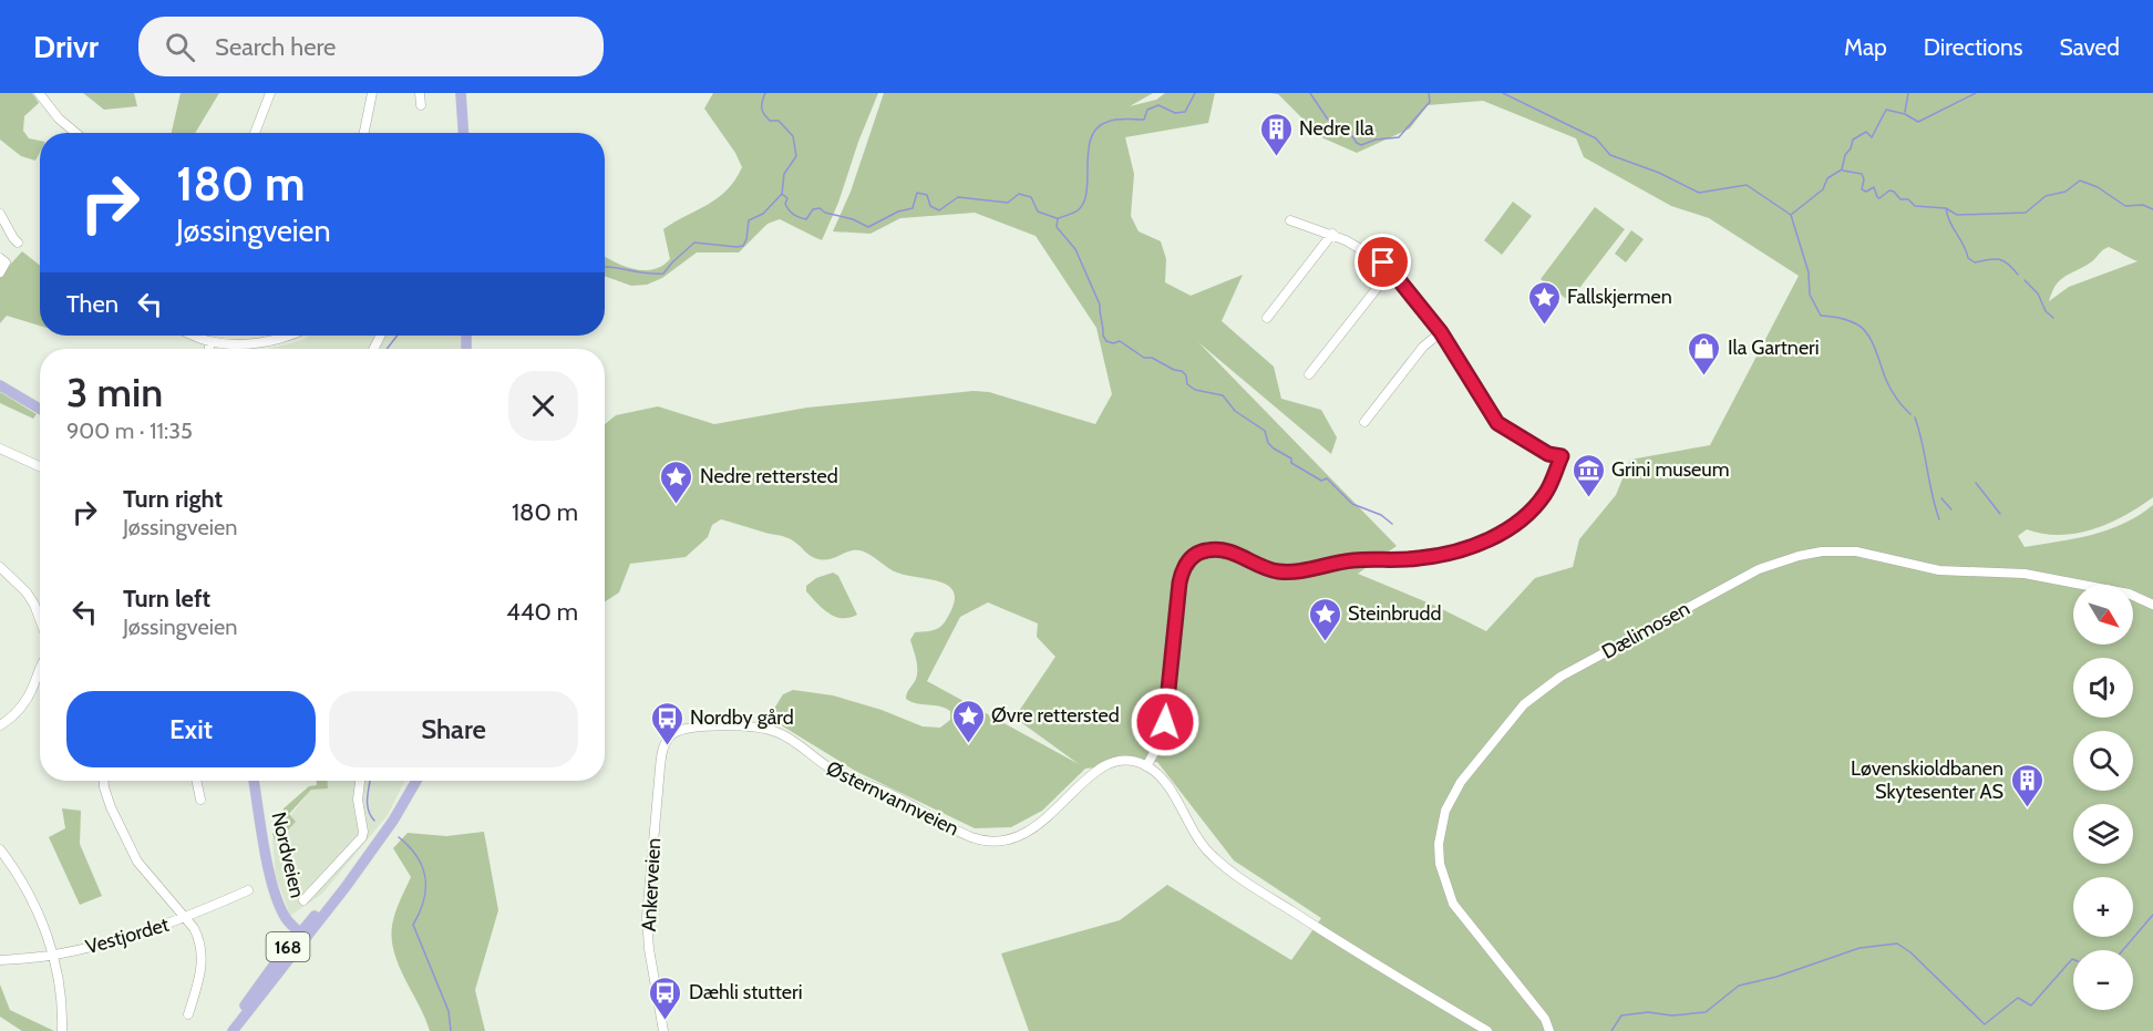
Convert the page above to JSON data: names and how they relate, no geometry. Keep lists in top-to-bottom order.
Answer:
{
  "streets": {
    "main road": ["Nordveien", "168"],
    "street": [
      "Dælimosen",
      "Østernvannveien",
      "Ankerveien",
      "Vestjordet"
    ]
  },
  "crossings": [
    ["Østernvannveien", "Ankerveien"],
    ["Nordveien", "168"]
  ],
  "places": {
    "building": ["Nedre Ila", "Løvenskioldbanen Skytesenter AS"],
    "place": [
      "Fallskjermen",
      "Nedre rettersted",
      "Steinbrudd",
      "Øvre rettersted"
    ],
    "shop": ["Ila Gartneri"],
    "museum": ["Grini museum"],
    "bus stop": ["Nordby gård", "Dæhli stutteri"]
  },
  "north": "bottom right",
  "page": {
    "header": "Drivr",
    "search": "Search here",
    "nav": ["Map", "Directions", "Saved"],
    "turn": ["180 m", "Jøssingveien"],
    "then": "Then",
    "heading": ["3 min", "900 m · 11:35"],
    "list": [
      {
        "name": "Turn right",
        "note": "Jøssingveien",
        "value": "180 m"
      },
      {
        "name": "Turn left",
        "note": "Jøssingveien",
        "value": "440 m"
      }
    ],
    "map_buttons": ["+", "−"],
    "buttons": ["Exit", "Share"]
  }
}
